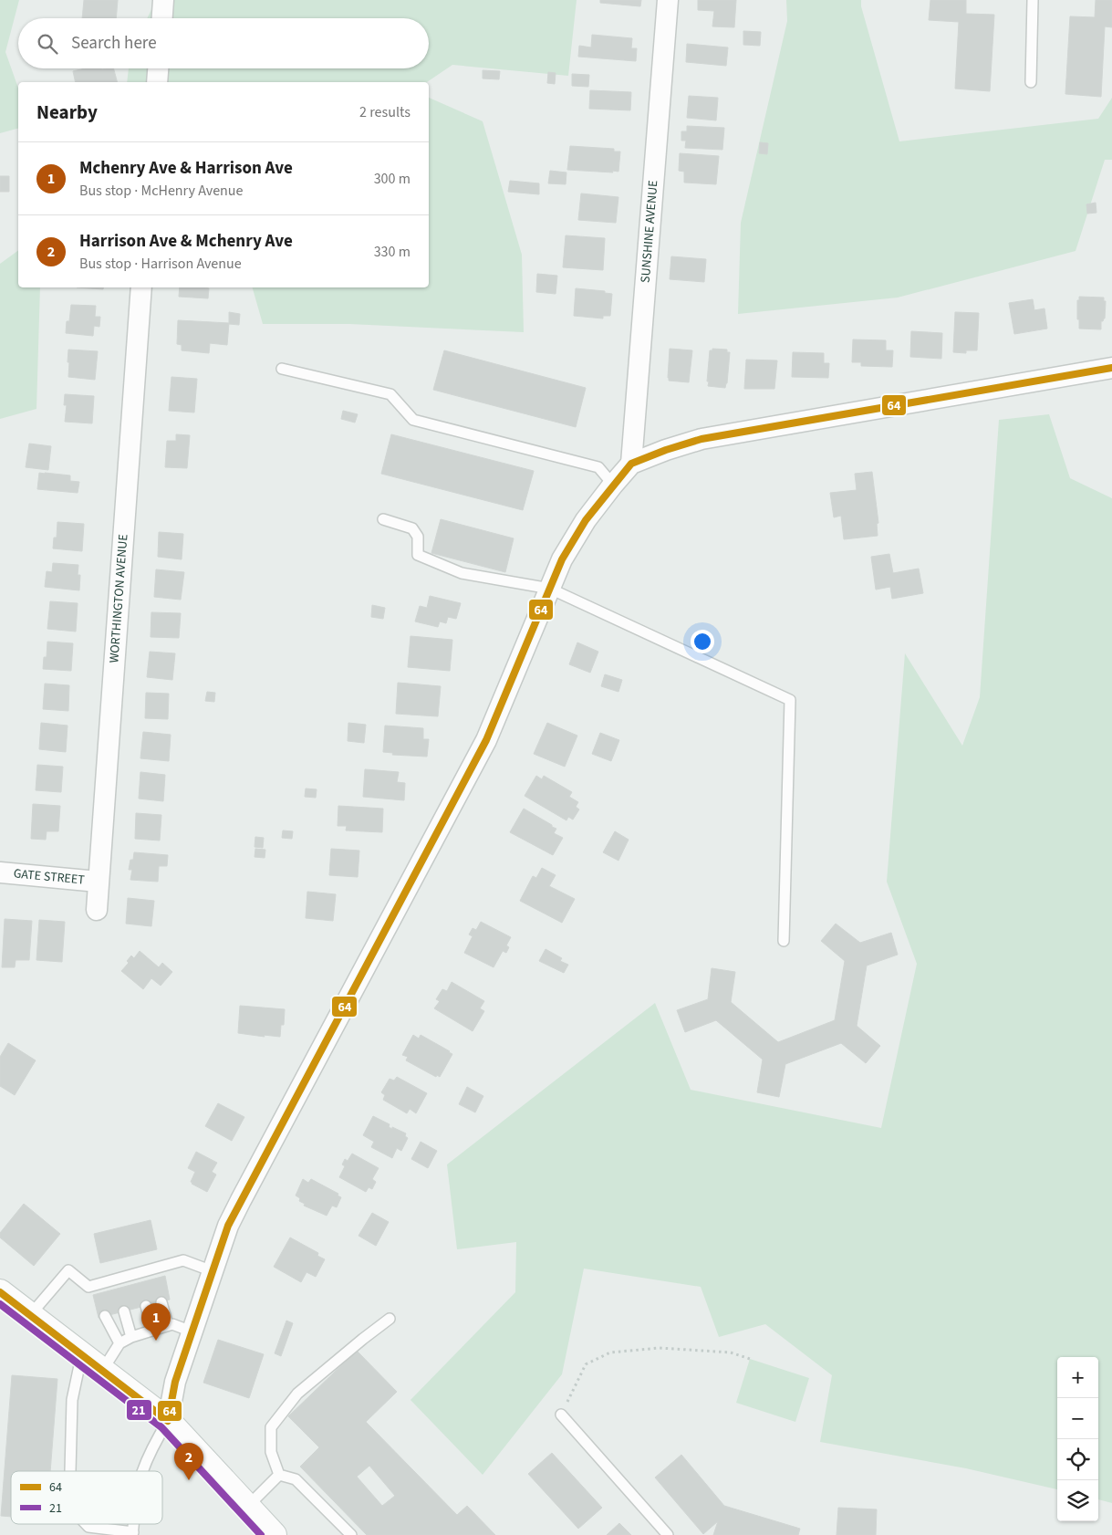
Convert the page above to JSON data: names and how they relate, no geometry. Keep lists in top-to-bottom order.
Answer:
{
  "streets": {
    "street": ["SUNSHINE AVENUE", "WORTHINGTON AVENUE", "GATE STREET"]
  },
  "crossings": [
    ["WORTHINGTON AVENUE", "GATE STREET"]
  ],
  "lines": ["transit line 64", "transit line 21"],
  "legend": ["64", "21"],
  "page": {
    "search": "Search here",
    "heading": ["Nearby", "2 results"],
    "list": [
      {
        "mark": "1",
        "name": "Mchenry Ave & Harrison Ave",
        "note": "Bus stop · McHenry Avenue",
        "value": "300 m"
      },
      {
        "mark": "2",
        "name": "Harrison Ave & Mchenry Ave",
        "note": "Bus stop · Harrison Avenue",
        "value": "330 m"
      }
    ],
    "pins": ["1", "2"],
    "map_buttons": ["+", "−"]
  }
}
